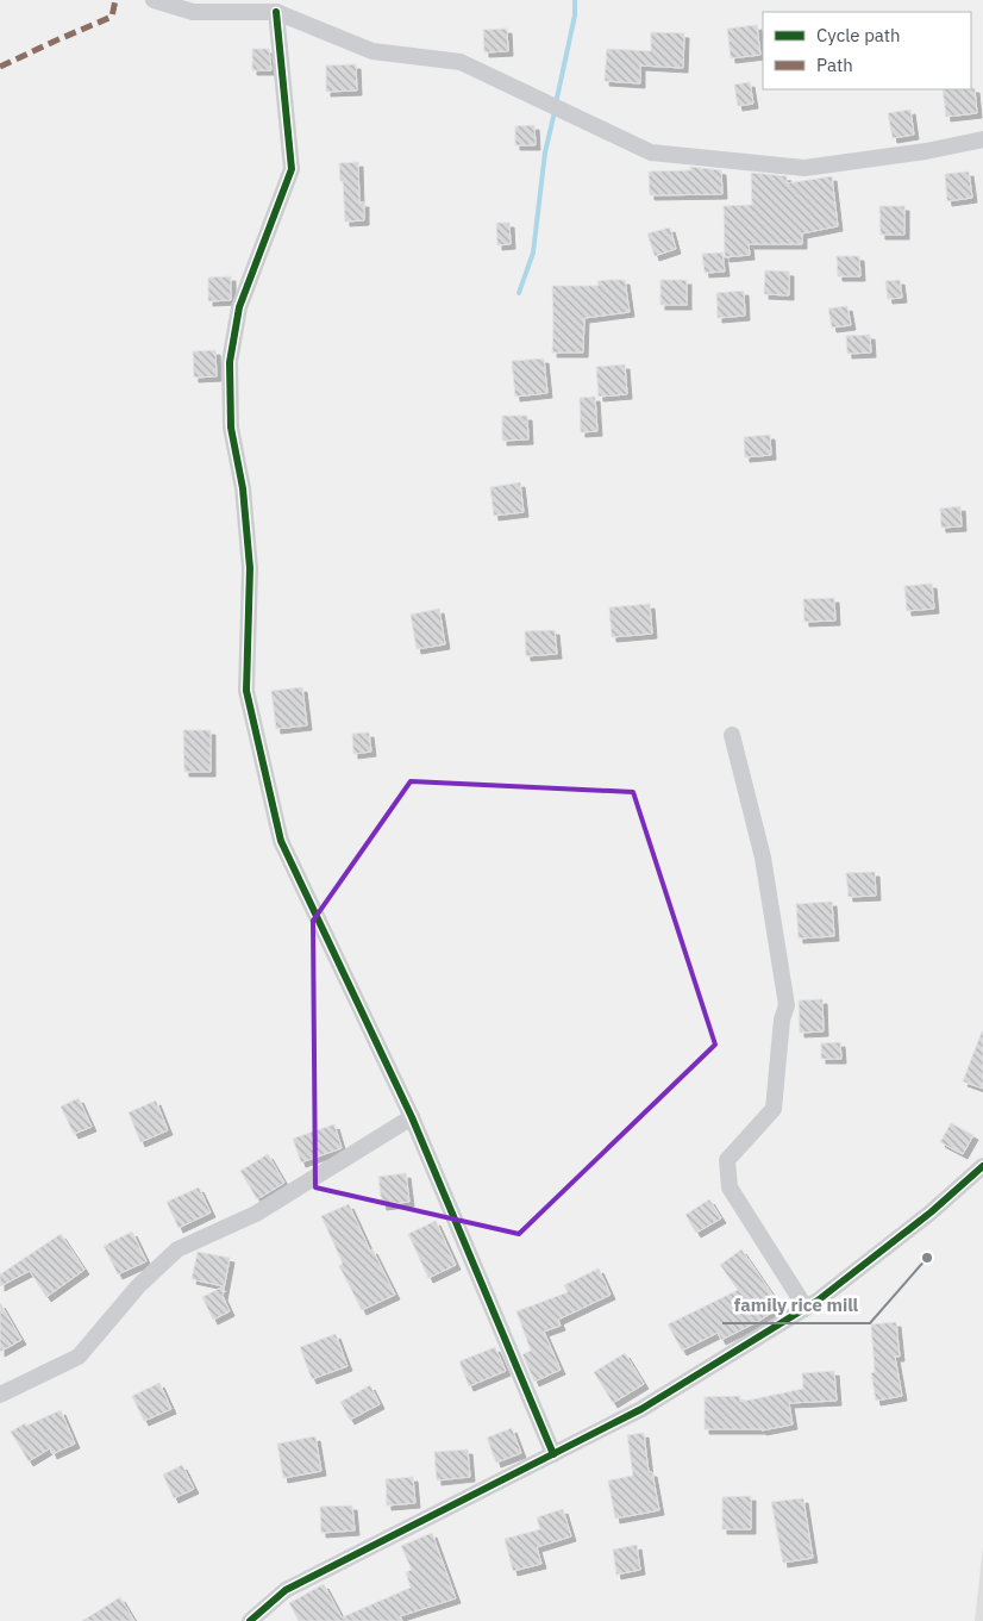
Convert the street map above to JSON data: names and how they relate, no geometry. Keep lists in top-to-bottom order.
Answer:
{
  "places": ["family rice mill"],
  "legend": ["Cycle path", "Path"]
}
